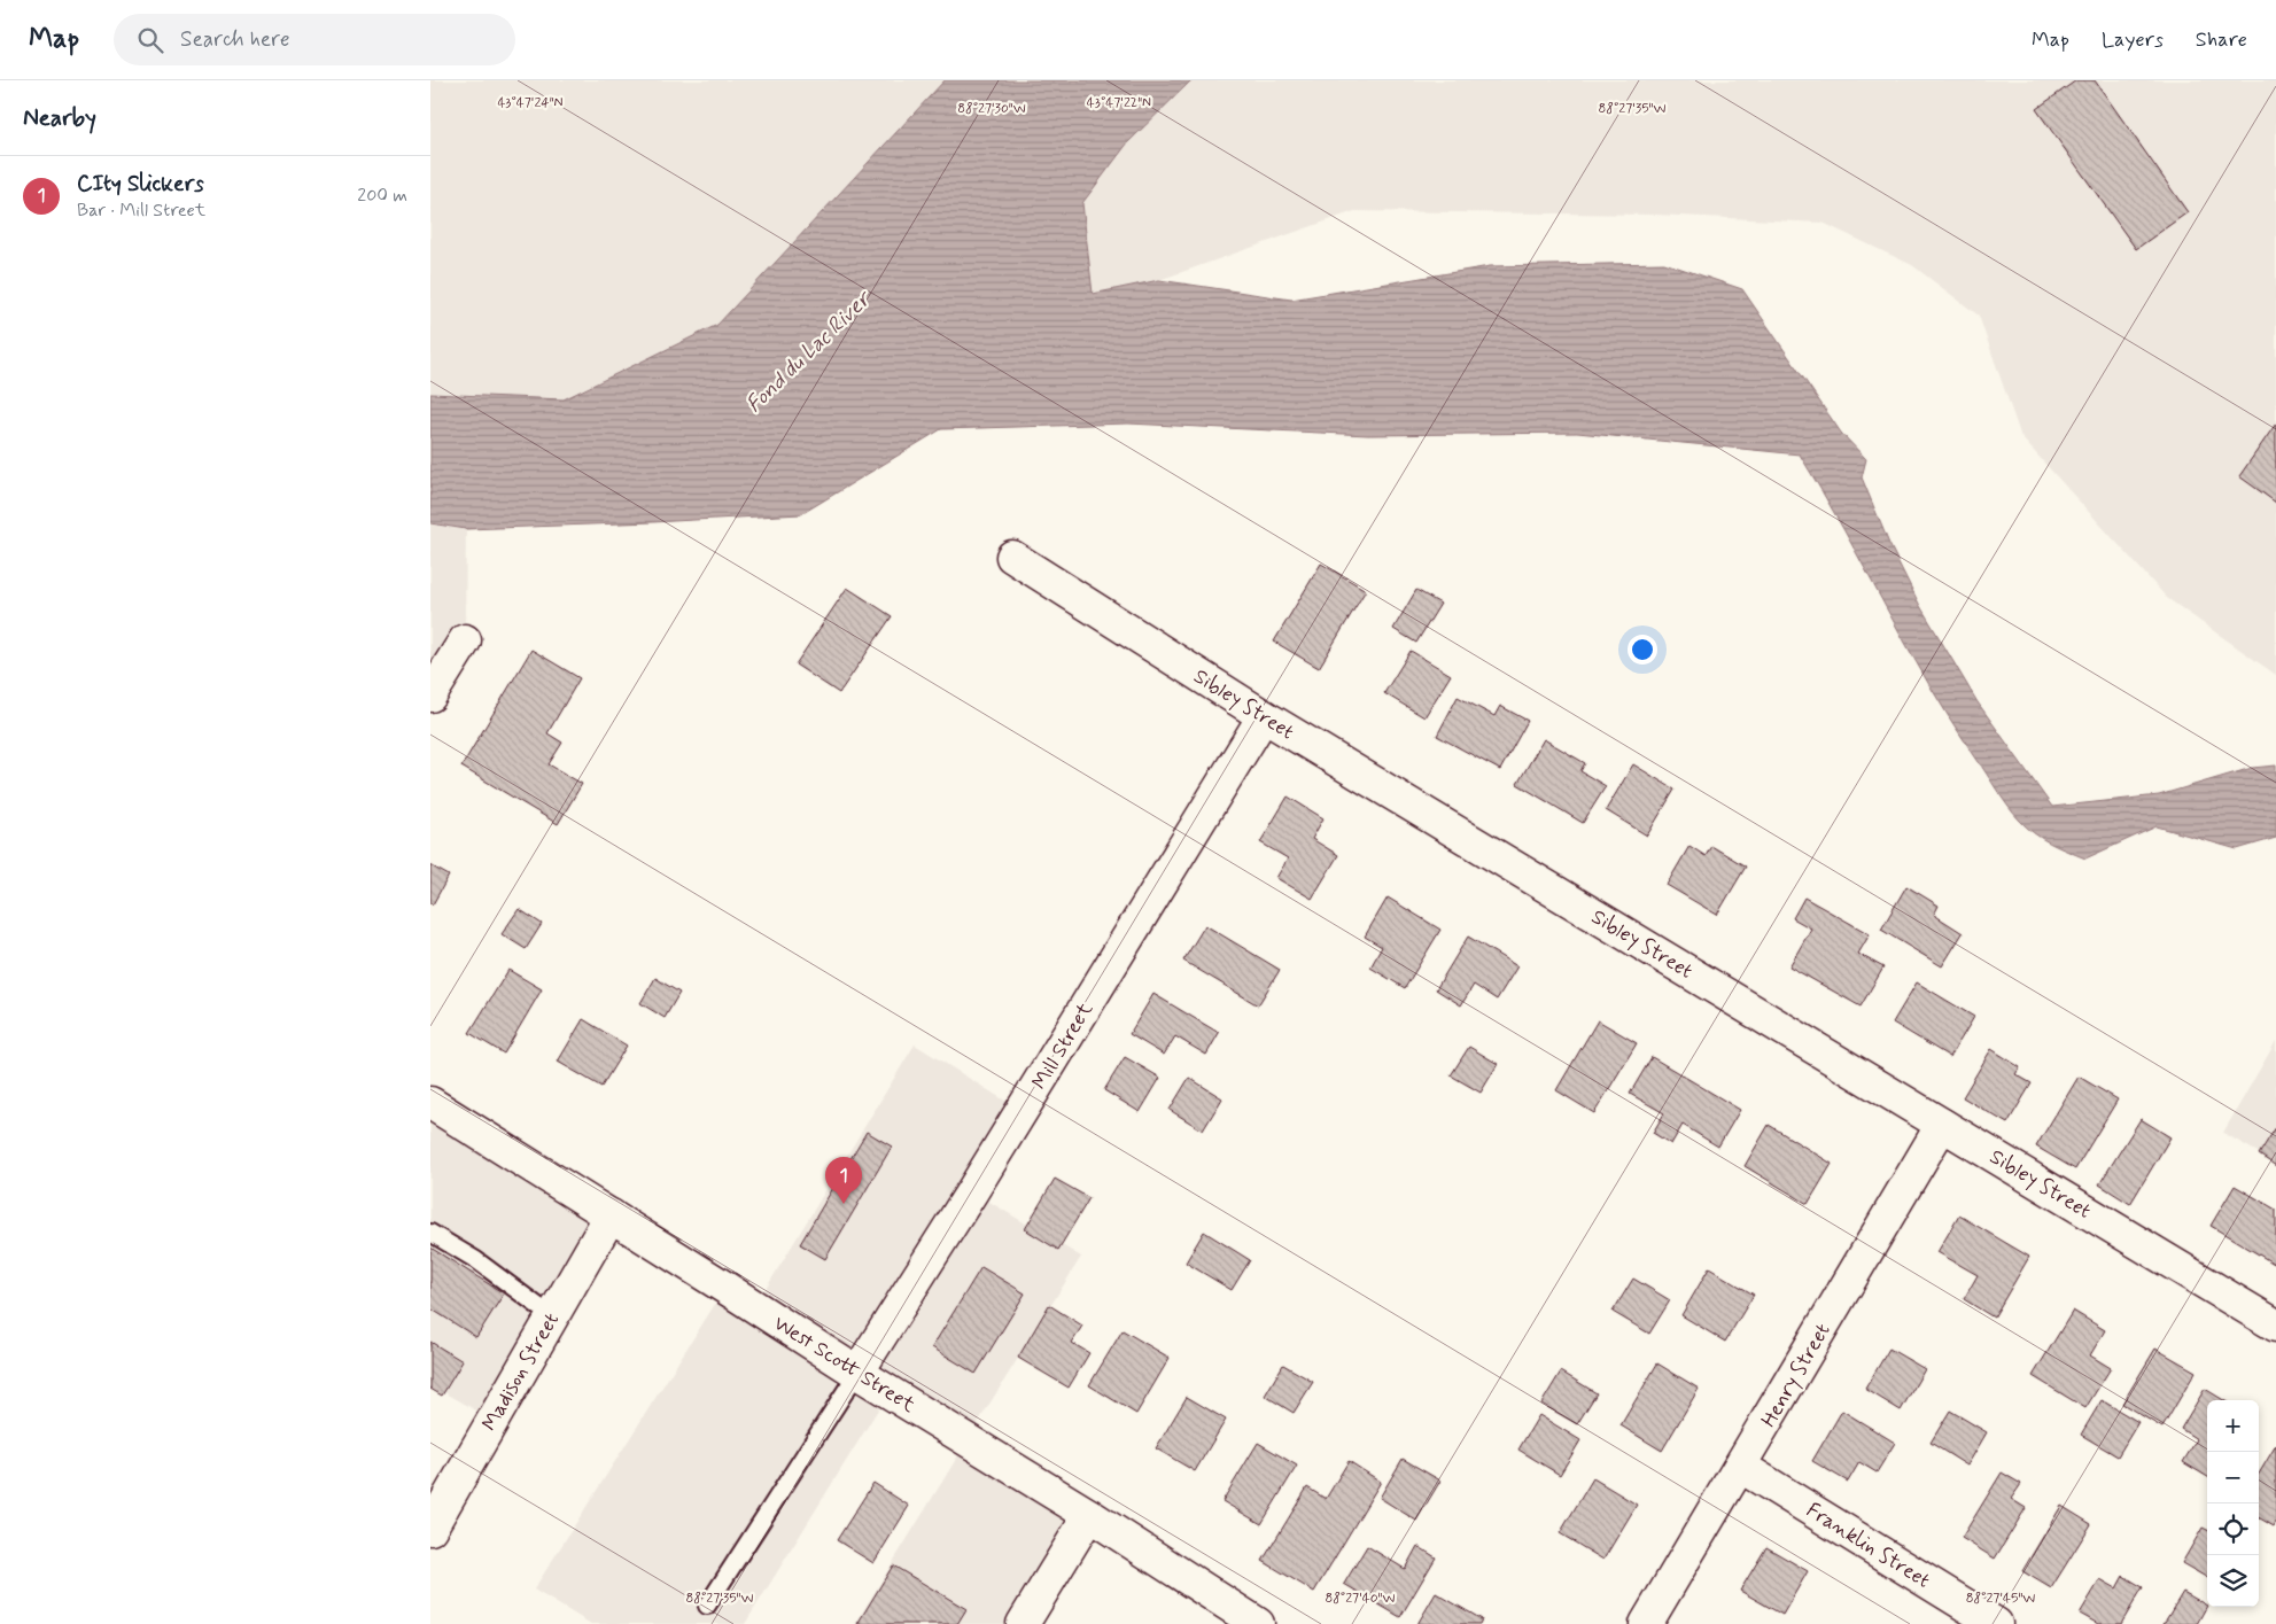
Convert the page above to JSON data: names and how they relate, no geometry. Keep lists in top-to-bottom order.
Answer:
{
  "streets": {
    "street": [
      "Sibley Street",
      "Mill Street",
      "West Scott Street",
      "Madison Street",
      "Henry Street",
      "Franklin Street"
    ]
  },
  "crossings": [
    ["Sibley Street", "Mill Street"],
    ["Sibley Street", "Henry Street"],
    ["Mill Street", "West Scott Street"],
    ["West Scott Street", "Madison Street"],
    ["Henry Street", "Franklin Street"]
  ],
  "water": ["Fond du Lac River"],
  "page": {
    "header": "Map",
    "search": "Search here",
    "nav": ["Map", "Layers", "Share"],
    "heading": "Nearby",
    "list": [
      {
        "mark": "1",
        "name": "CIty Slickers",
        "note": "Bar · Mill Street",
        "value": "200 m"
      }
    ],
    "pins": "1",
    "map_buttons": ["+", "−"]
  },
  "coordinates": [
    "43°47'24\"N",
    "43°47'22\"N",
    "88°27'30\"W",
    "88°27'35\"W",
    "88°27'40\"W",
    "88°27'45\"W"
  ]
}
